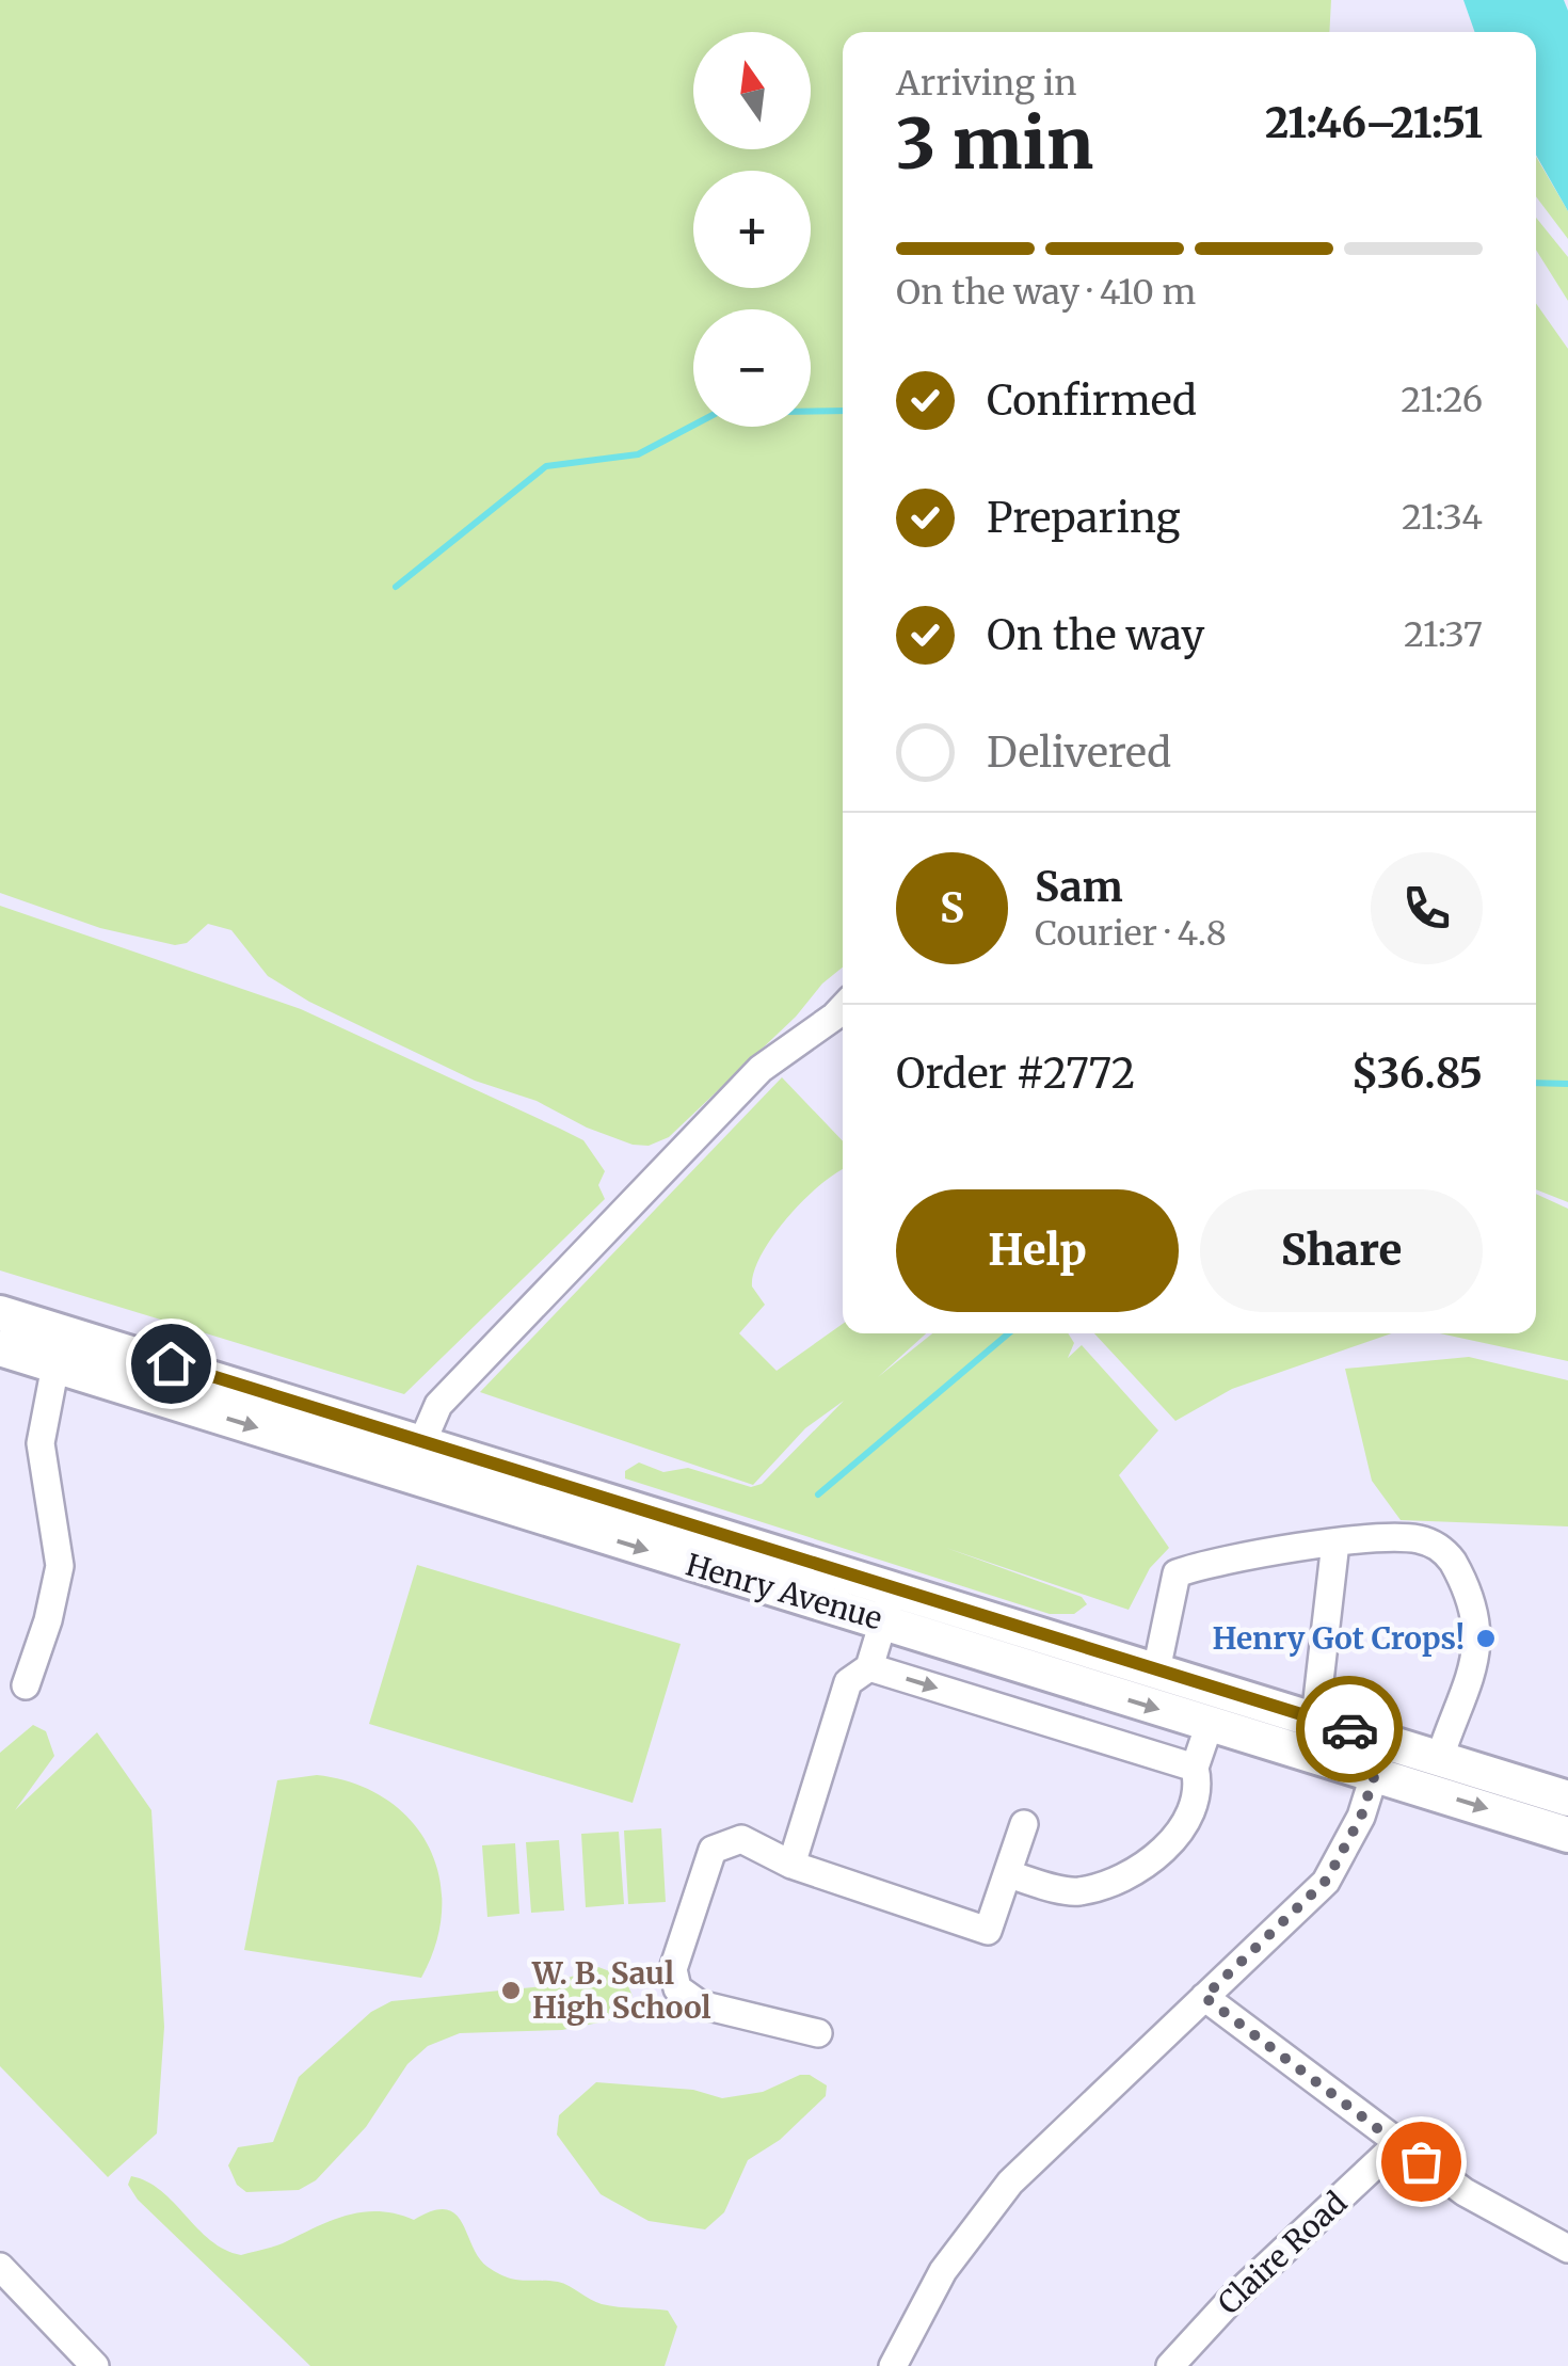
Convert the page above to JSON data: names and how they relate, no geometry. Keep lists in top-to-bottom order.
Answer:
{
  "streets": {
    "main road": ["Henry Avenue"],
    "street": ["Claire Road"]
  },
  "places": ["Henry Got Crops!", "W. B. Saul High School"],
  "north": "top",
  "page": {
    "map_buttons": ["+", "−"],
    "heading": ["3 min", "Arriving in", "21:46–21:51"],
    "panel": [
      "Sam",
      "Courier · 4.8",
      "Order #2772",
      "$36.85"
    ],
    "bar": "On the way · 410 m",
    "list": [
      ["Confirmed", "21:26"],
      ["Preparing", "21:34"],
      ["On the way", "21:37"],
      "Delivered"
    ],
    "round": "S",
    "buttons": ["Help", "Share"]
  }
}
